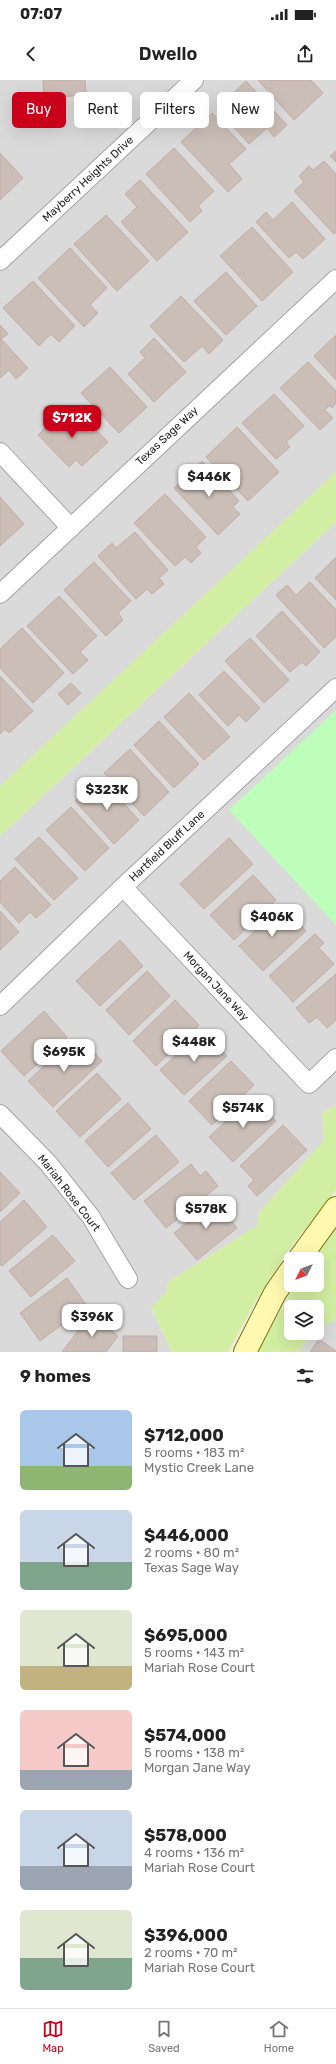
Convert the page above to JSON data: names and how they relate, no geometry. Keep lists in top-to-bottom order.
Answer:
{
  "streets": {
    "street": [
      "Mayberry Heights Drive",
      "Texas Sage Way",
      "Hartfield Bluff Lane",
      "Morgan Jane Way",
      "Mariah Rose Court"
    ]
  },
  "crossings": [
    ["Hartfield Bluff Lane", "Morgan Jane Way"]
  ],
  "north": "bottom left",
  "page": {
    "status": "07:07",
    "header": "Dwello",
    "chip": [
      "Buy",
      "Rent",
      "Filters",
      "New"
    ],
    "price": [
      "$712K",
      "$446K",
      "$323K",
      "$406K",
      "$448K",
      "$695K",
      "$574K",
      "$578K",
      "$396K"
    ],
    "heading": "9 homes",
    "list": [
      {
        "name": "$712,000",
        "note": "5 rooms · 183 m² · Mystic Creek Lane"
      },
      {
        "name": "$446,000",
        "note": "2 rooms · 80 m² · Texas Sage Way"
      },
      {
        "name": "$695,000",
        "note": "5 rooms · 143 m² · Mariah Rose Court"
      },
      {
        "name": "$574,000",
        "note": "5 rooms · 138 m² · Morgan Jane Way"
      },
      {
        "name": "$578,000",
        "note": "4 rooms · 136 m² · Mariah Rose Court"
      },
      {
        "name": "$396,000",
        "note": "2 rooms · 70 m² · Mariah Rose Court"
      }
    ],
    "tabs": ["Map", "Saved", "Home"]
  }
}
